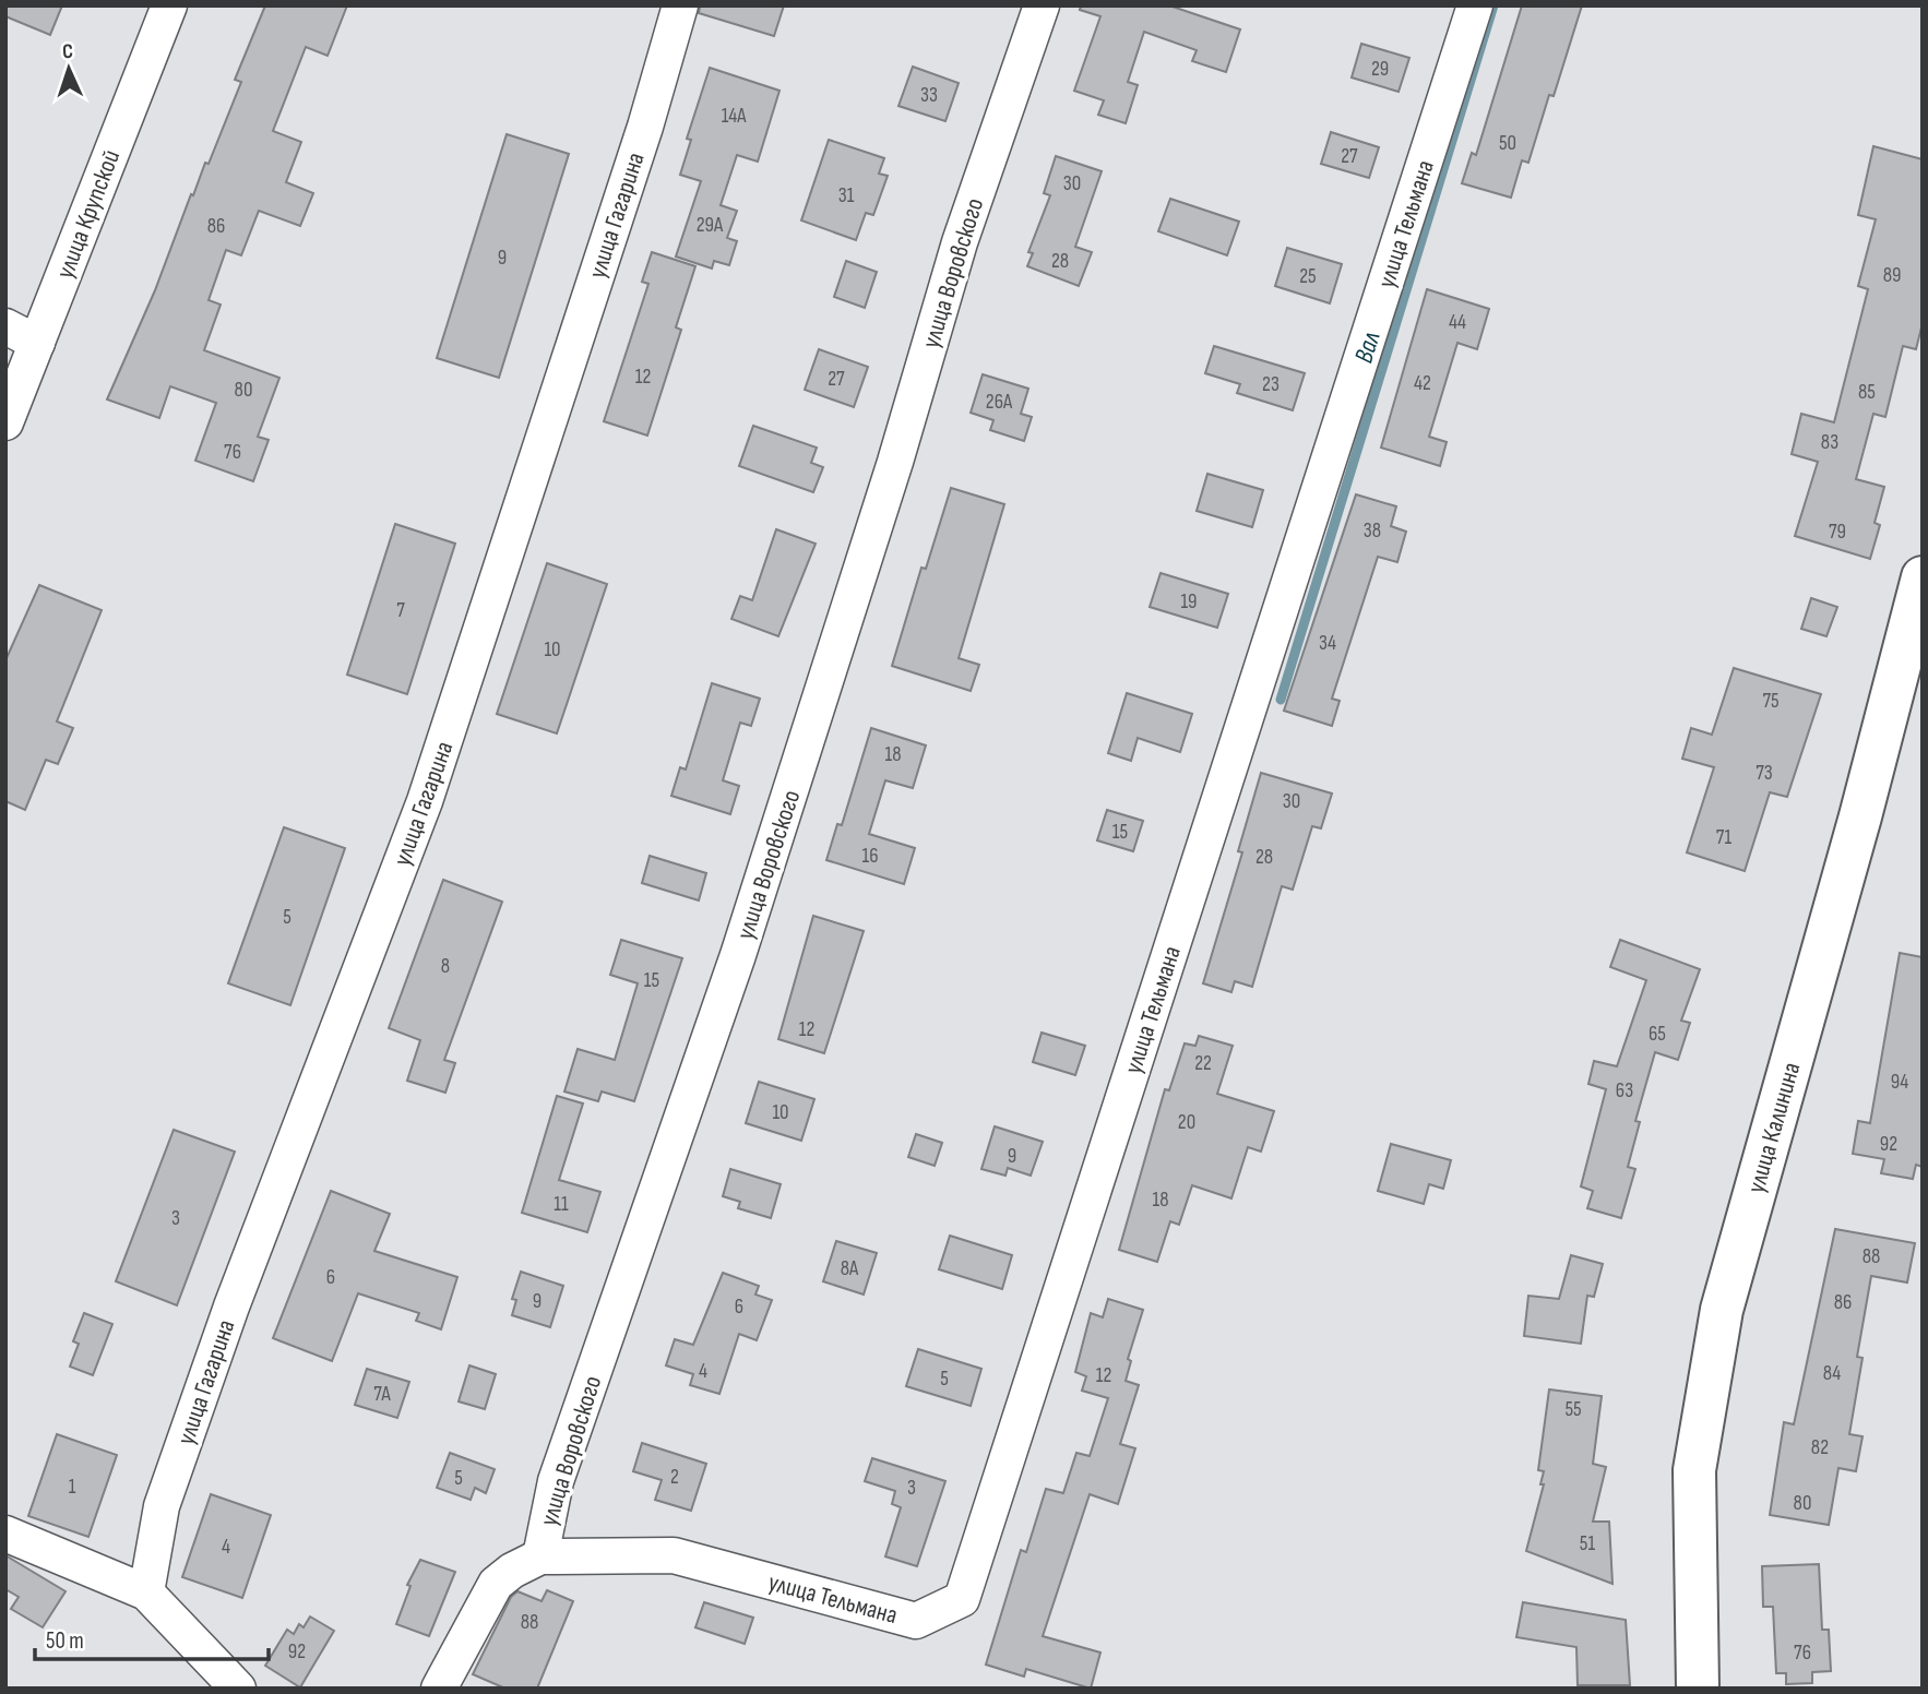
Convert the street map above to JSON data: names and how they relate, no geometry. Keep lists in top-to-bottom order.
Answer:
{
  "streets": {
    "street": [
      "улица Крупской",
      "улица Гагарина",
      "улица Тельмана",
      "улица Воровского",
      "улица Калинина"
    ]
  },
  "crossings": [
    ["улица Тельмана", "улица Воровского"]
  ],
  "water": ["Вал"],
  "house_numbers": [
    "29",
    "33",
    "14А",
    "50",
    "27",
    "30",
    "31",
    "29А",
    "86",
    "9",
    "28",
    "89",
    "25",
    "44",
    "12",
    "27",
    "42",
    "23",
    "80",
    "85",
    "26А",
    "83",
    "76",
    "38",
    "79",
    "19",
    "7",
    "34",
    "10",
    "75",
    "18",
    "73",
    "30",
    "15",
    "71",
    "16",
    "28",
    "5",
    "8",
    "15",
    "12",
    "65",
    "22",
    "94",
    "63",
    "10",
    "20",
    "92",
    "9",
    "18",
    "11",
    "3",
    "88",
    "8А",
    "6",
    "9",
    "86",
    "6",
    "4",
    "84",
    "12",
    "5",
    "7А",
    "55",
    "82",
    "2",
    "5",
    "1",
    "3",
    "80",
    "51",
    "4",
    "88",
    "92",
    "76"
  ],
  "scale_bar": "50 m",
  "north": "top"
}
